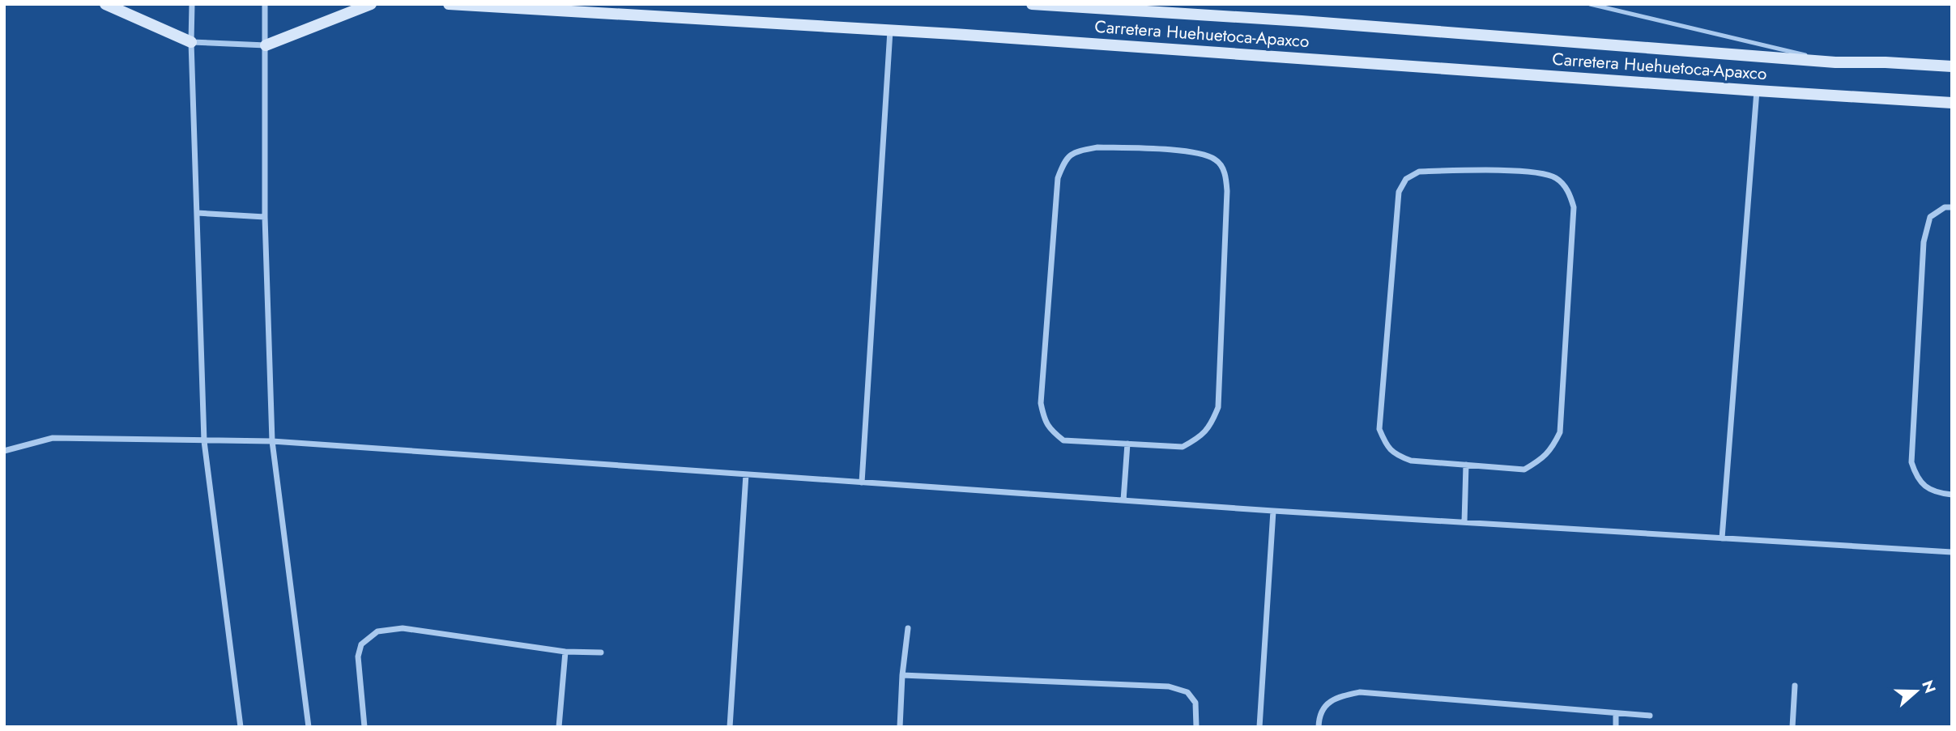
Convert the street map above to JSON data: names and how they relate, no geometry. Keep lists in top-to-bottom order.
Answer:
{
  "streets": {
    "main road": ["Carretera Huehuetoca-Apaxco"]
  },
  "north": "right"
}
